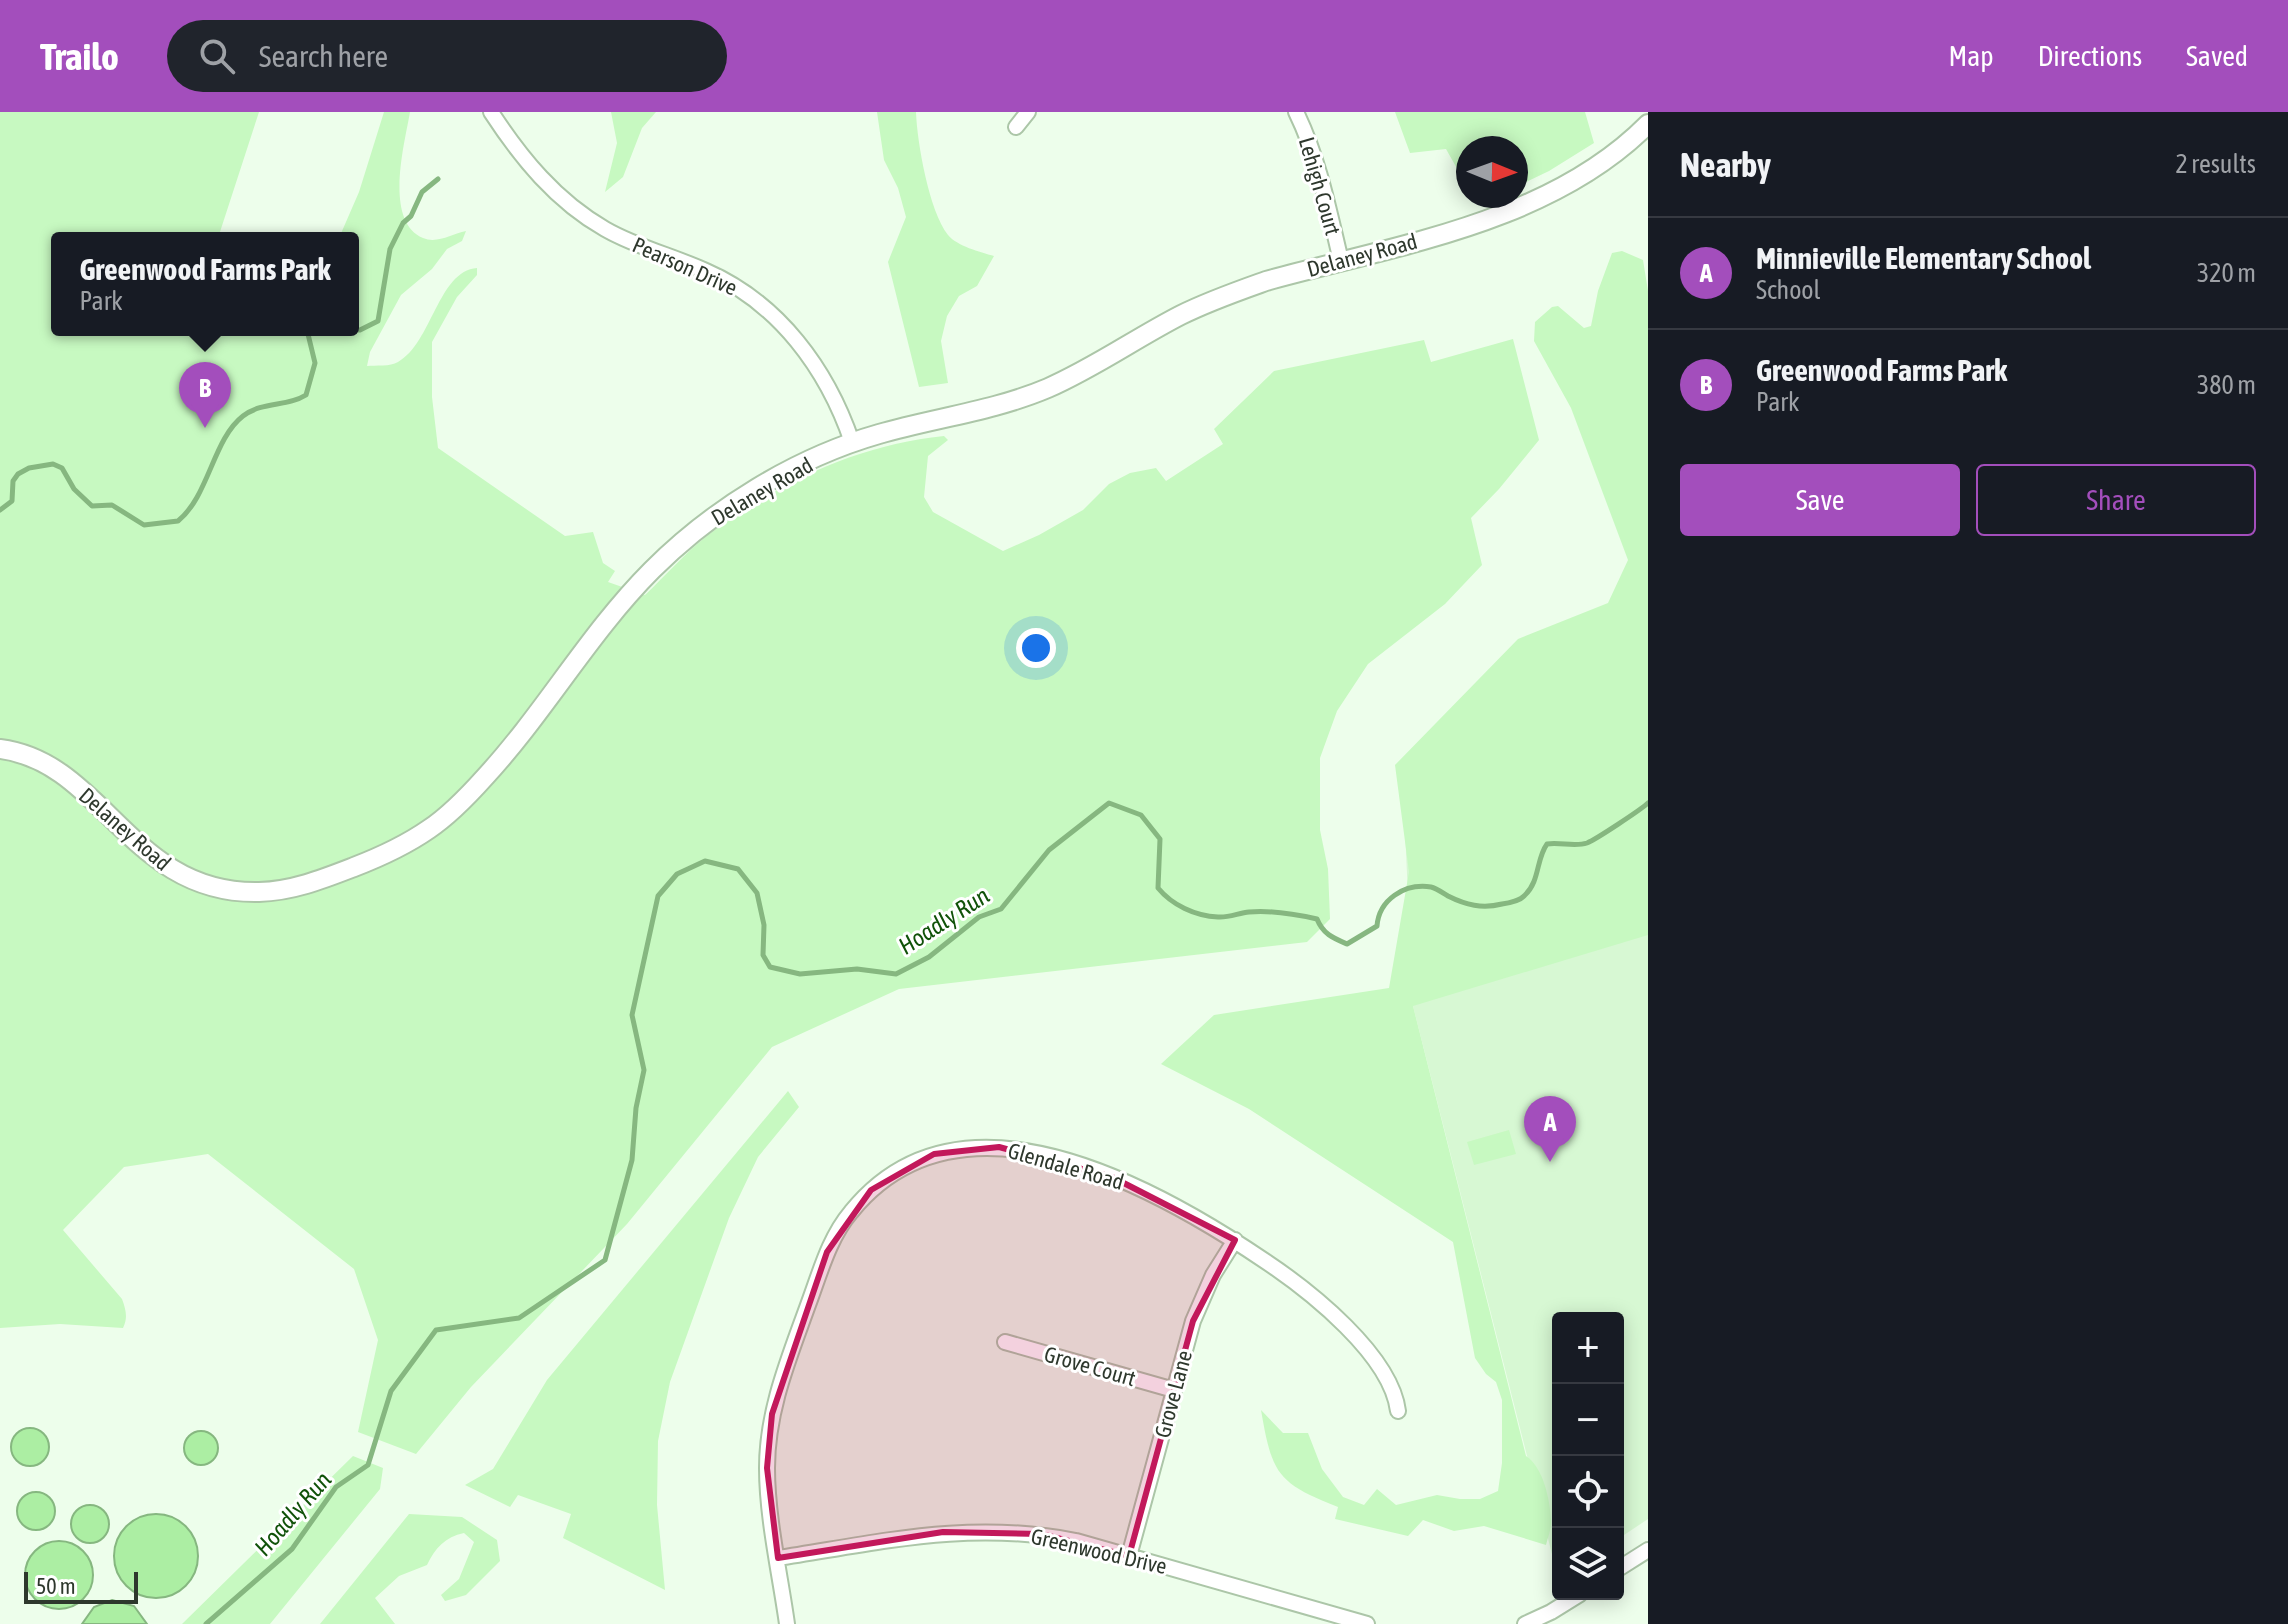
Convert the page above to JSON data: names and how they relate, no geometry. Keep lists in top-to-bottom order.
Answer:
{
  "streets": {
    "street": [
      "Lehigh Court",
      "Delaney Road",
      "Pearson Drive",
      "Glendale Road",
      "Grove Court",
      "Grove Lane",
      "Greenwood Drive"
    ]
  },
  "crossings": [
    ["Lehigh Court", "Delaney Road"],
    ["Delaney Road", "Pearson Drive"],
    ["Glendale Road", "Grove Lane"],
    ["Glendale Road", "Greenwood Drive"],
    ["Grove Court", "Grove Lane"],
    ["Grove Lane", "Greenwood Drive"]
  ],
  "water": ["Hoadly Run"],
  "scale_bar": "50 m",
  "north": "right",
  "page": {
    "header": "Trailo",
    "search": "Search here",
    "nav": ["Map", "Directions", "Saved"],
    "heading": ["Nearby", "2 results"],
    "list": [
      {
        "mark": "A",
        "name": "Minnieville Elementary School",
        "note": "School",
        "value": "320 m"
      },
      {
        "mark": "B",
        "name": "Greenwood Farms Park",
        "note": "Park",
        "value": "380 m"
      }
    ],
    "popup": ["Greenwood Farms Park", "Park"],
    "pins": ["B", "A"],
    "buttons": ["Save", "Share"],
    "map_buttons": ["+", "−"],
    "scale": "50 m"
  }
}
